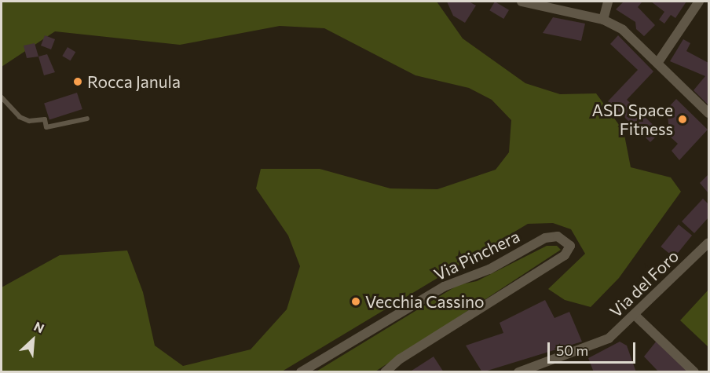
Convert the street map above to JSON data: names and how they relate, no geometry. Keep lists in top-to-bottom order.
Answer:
{
  "streets": {
    "street": ["Via Pinchera", "Via del Foro"]
  },
  "places": ["Rocca Janula", "ASD Space Fitness", "Vecchia Cassino"],
  "scale_bar": "50 m",
  "north": "top right"
}
